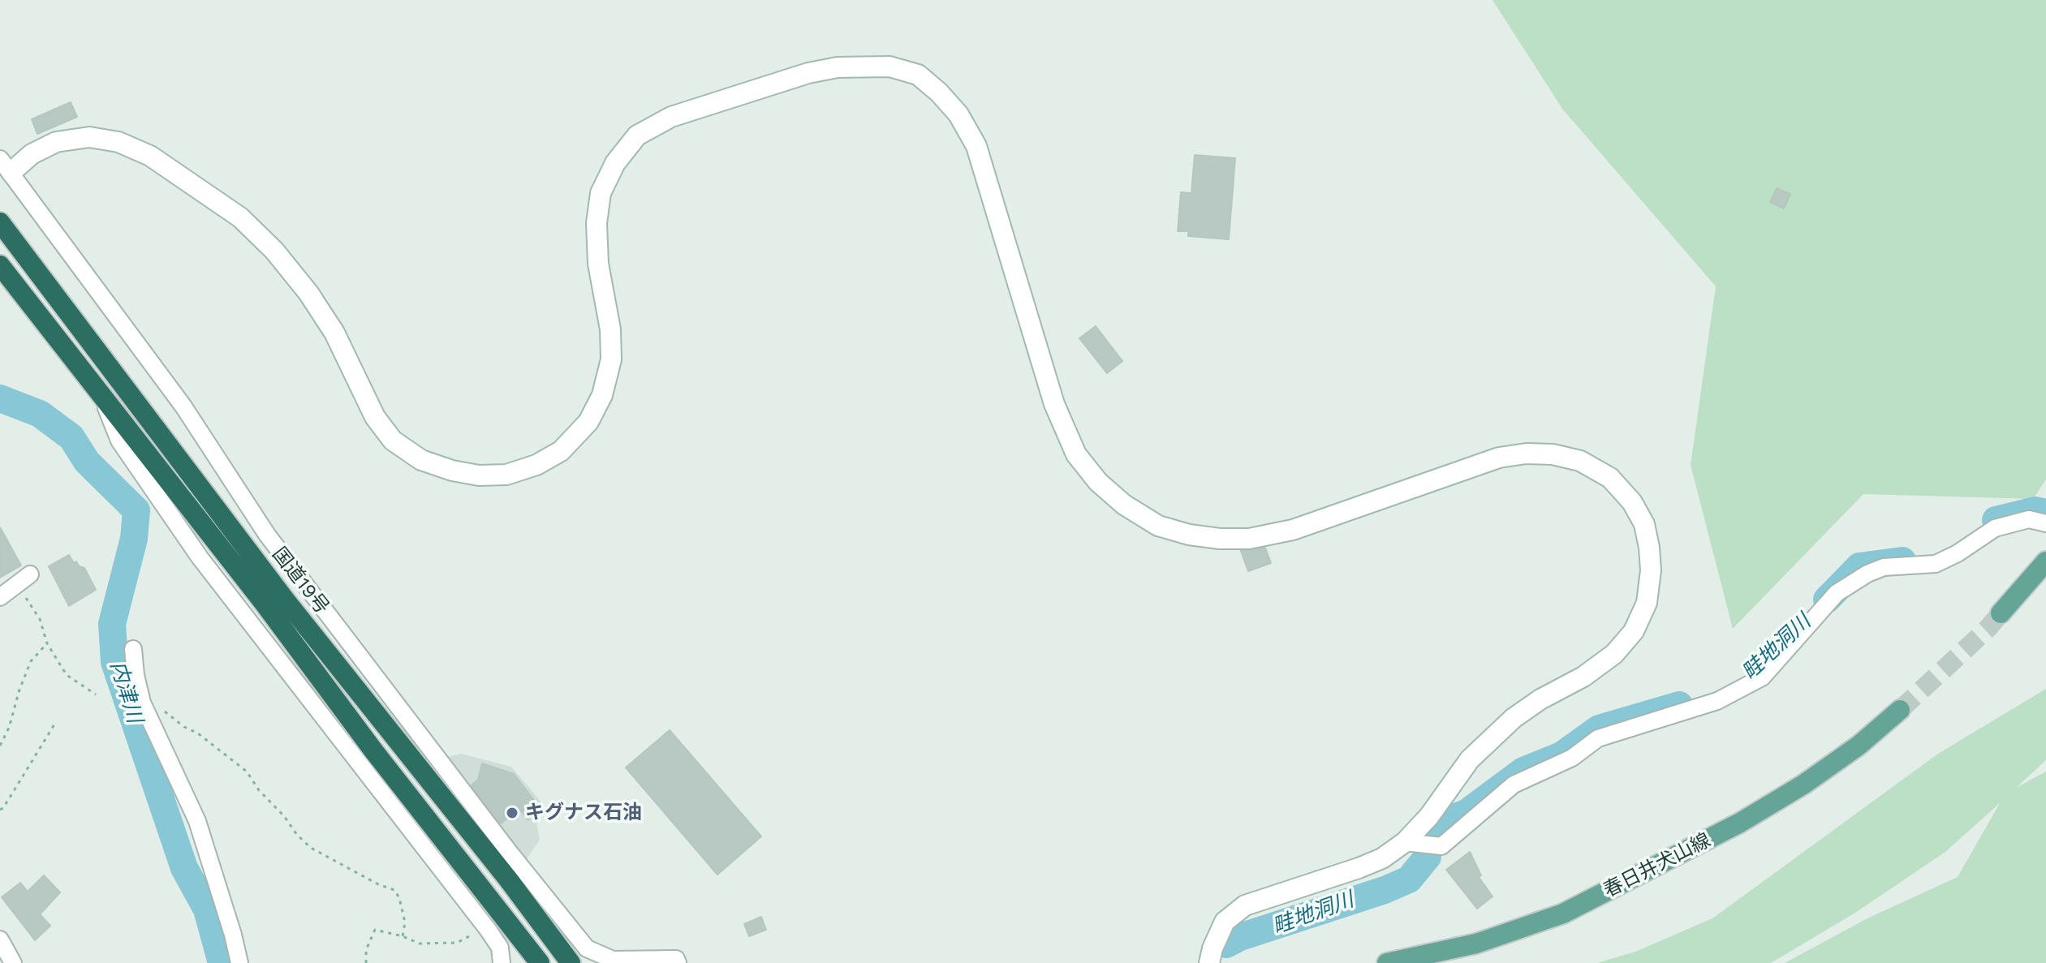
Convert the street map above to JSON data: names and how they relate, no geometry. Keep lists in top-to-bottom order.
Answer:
{
  "streets": {
    "highway": ["国道19号"],
    "main road": ["春日井犬山線"]
  },
  "water": ["畦地洞川", "内津川"],
  "places": ["キグナス石油"]
}
